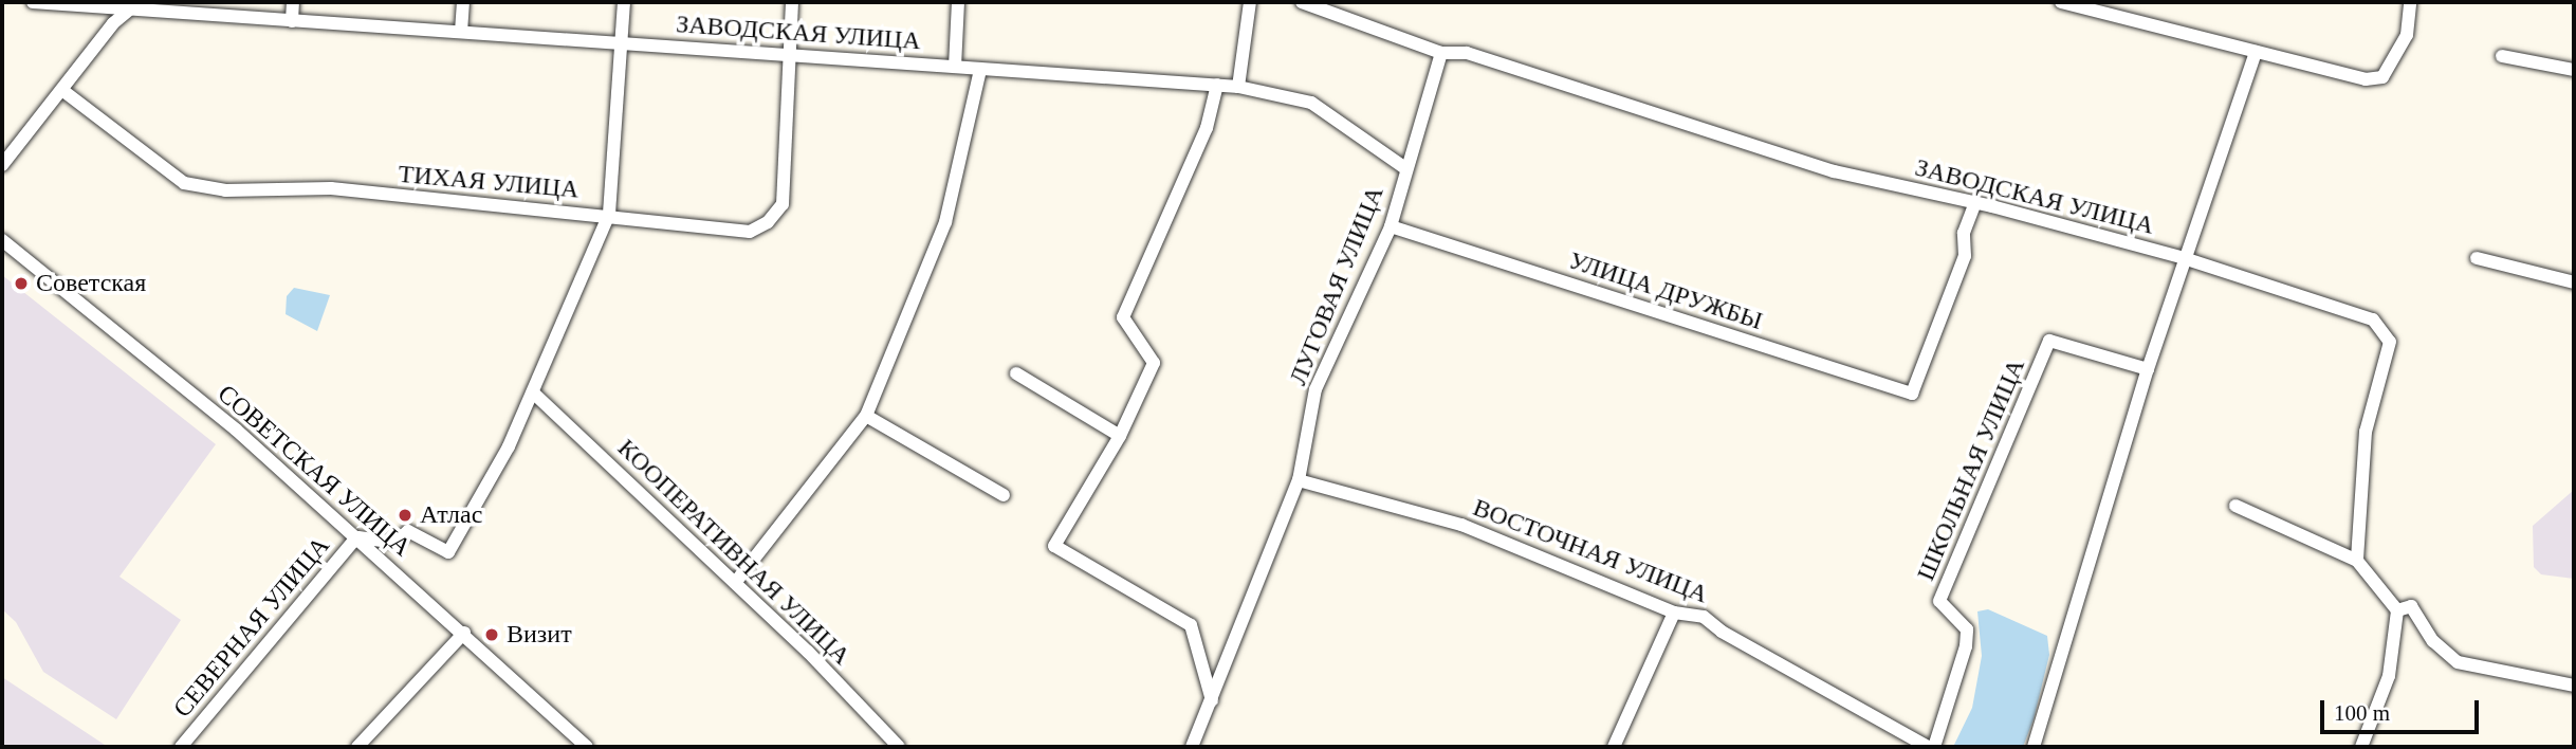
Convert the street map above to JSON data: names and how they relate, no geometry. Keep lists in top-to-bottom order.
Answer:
{
  "streets": {
    "street": [
      "ЗАВОДСКАЯ УЛИЦА",
      "ТИХАЯ УЛИЦА",
      "ЛУГОВАЯ УЛИЦА",
      "УЛИЦА ДРУЖБЫ",
      "ШКОЛЬНАЯ УЛИЦА",
      "СОВЕТСКАЯ УЛИЦА",
      "ВОСТОЧНАЯ УЛИЦА",
      "КООПЕРАТИВНАЯ УЛИЦА",
      "СЕВЕРНАЯ УЛИЦА"
    ]
  },
  "crossings": [
    ["ЗАВОДСКАЯ УЛИЦА", "ТИХАЯ УЛИЦА"],
    ["ЗАВОДСКАЯ УЛИЦА", "ЛУГОВАЯ УЛИЦА"],
    ["ЗАВОДСКАЯ УЛИЦА", "УЛИЦА ДРУЖБЫ"],
    ["ЛУГОВАЯ УЛИЦА", "УЛИЦА ДРУЖБЫ"],
    ["ЛУГОВАЯ УЛИЦА", "ВОСТОЧНАЯ УЛИЦА"],
    ["СОВЕТСКАЯ УЛИЦА", "СЕВЕРНАЯ УЛИЦА"]
  ],
  "places": ["Советская", "Атлас", "Визит"],
  "scale_bar": "100 m"
}
